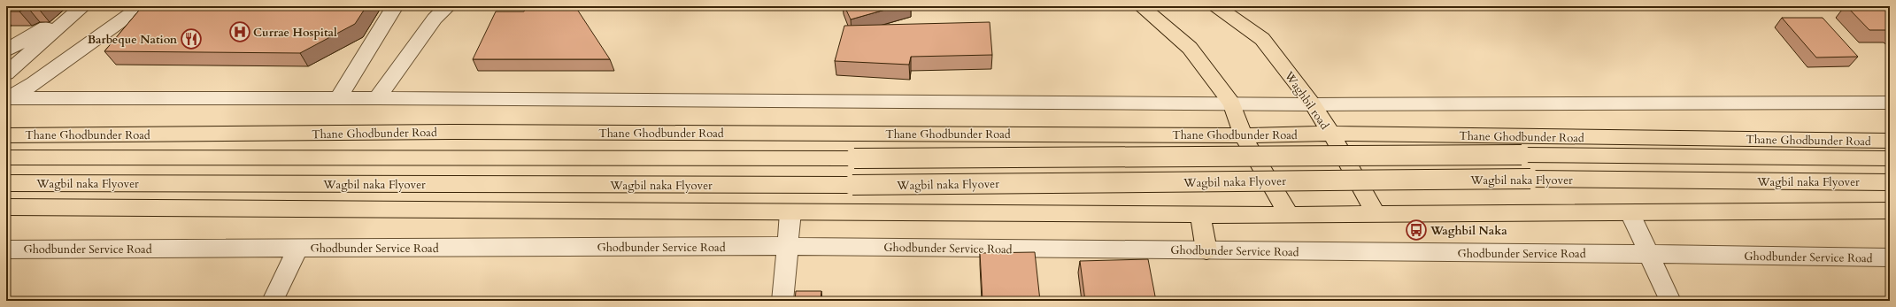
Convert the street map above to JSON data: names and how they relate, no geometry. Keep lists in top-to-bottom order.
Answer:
{
  "streets": {
    "main road": ["Waghbil road", "Thane Ghodbunder Road", "Wagbil naka Flyover"],
    "street": ["Ghodbunder Service Road"]
  },
  "crossings": [
    ["Waghbil road", "Thane Ghodbunder Road"]
  ],
  "places": {
    "hospital": ["Currae Hospital"],
    "restaurant": ["Barbeque Nation"],
    "bus stop": ["Waghbil Naka"]
  }
}
